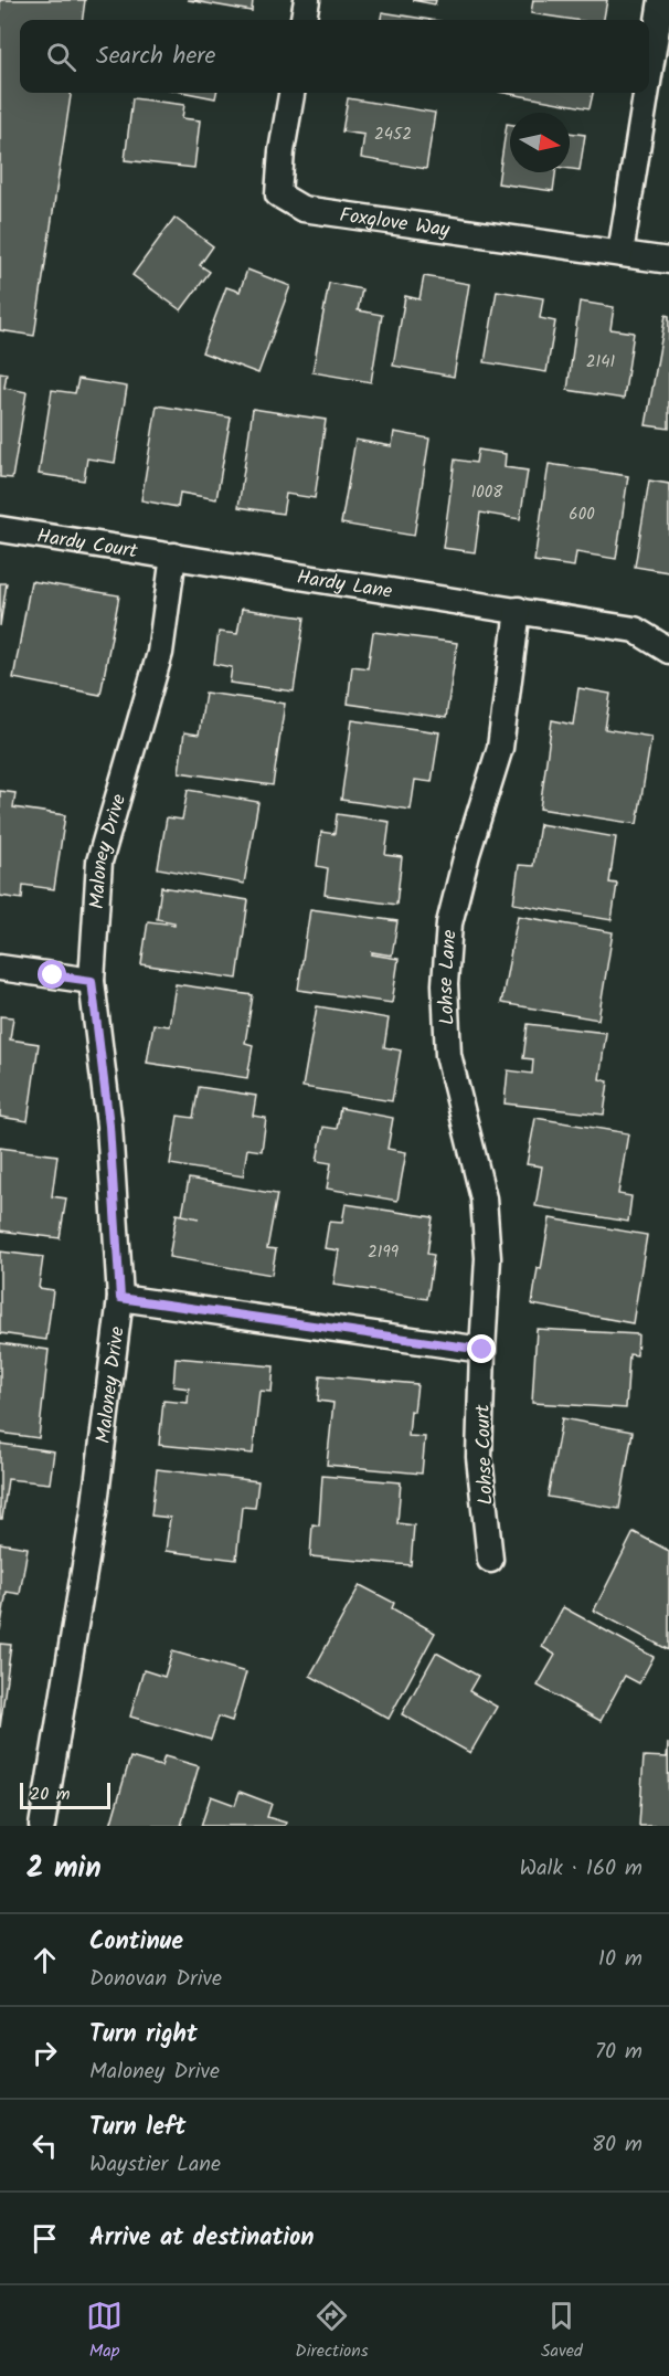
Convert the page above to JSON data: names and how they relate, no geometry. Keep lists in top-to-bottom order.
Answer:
{
  "streets": {
    "street": [
      "Foxglove Way",
      "Hardy Court",
      "Hardy Lane",
      "Maloney Drive",
      "Lohse Lane",
      "Lohse Court"
    ]
  },
  "crossings": [
    ["Hardy Court", "Hardy Lane"],
    ["Hardy Court", "Maloney Drive"],
    ["Hardy Lane", "Maloney Drive"],
    ["Hardy Lane", "Lohse Lane"],
    ["Lohse Lane", "Lohse Court"]
  ],
  "house_numbers": [
    "2452",
    "2141",
    "1008",
    "600",
    "2199"
  ],
  "scale_bar": "20 m",
  "north": "right",
  "page": {
    "search": "Search here",
    "scale": "20 m",
    "heading": ["2 min", "Walk · 160 m"],
    "list": [
      ["Continue", "Donovan Drive", "10 m"],
      ["Turn right", "Maloney Drive", "70 m"],
      ["Turn left", "Waystier Lane", "80 m"],
      "Arrive at destination"
    ],
    "nav": ["Map", "Directions", "Saved"]
  }
}
